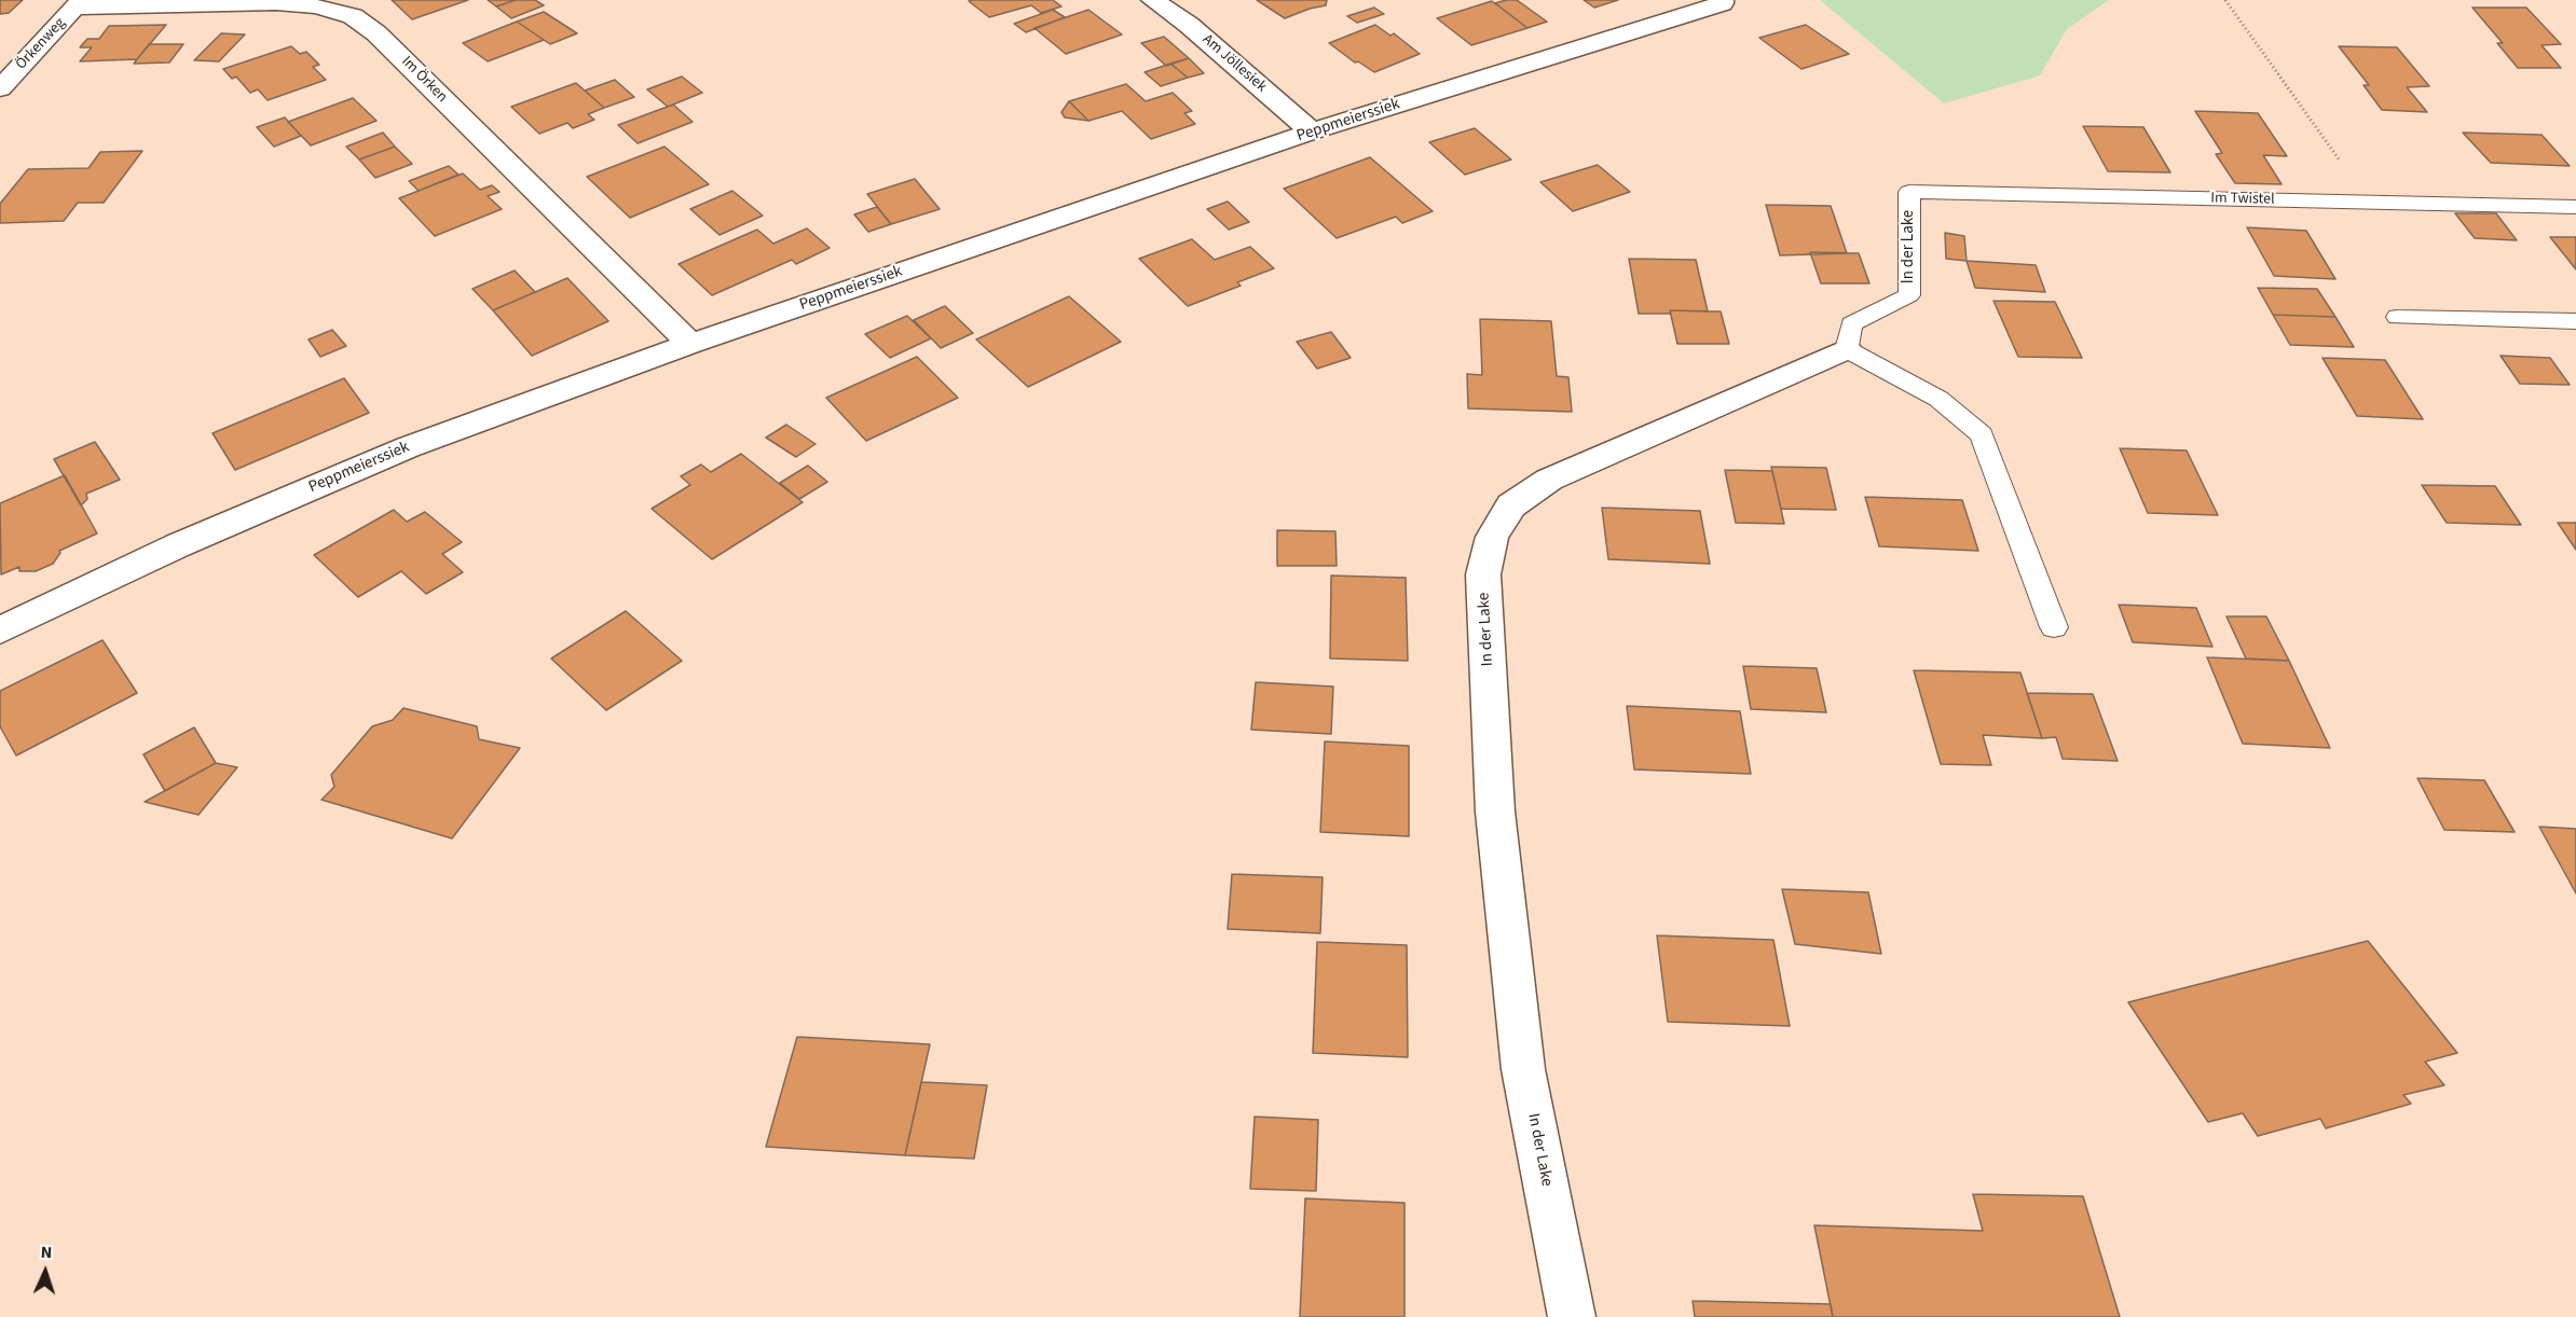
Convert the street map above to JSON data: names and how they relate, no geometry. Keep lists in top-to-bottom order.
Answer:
{
  "streets": {
    "street": [
      "Örkenweg",
      "Am Jöllesiek",
      "Im Örken",
      "Peppmeierssiek",
      "In der Lake"
    ],
    "lane": ["Im Twistel"]
  },
  "crossings": [
    ["Örkenweg", "Im Örken"],
    ["Am Jöllesiek", "Peppmeierssiek"],
    ["Im Örken", "Peppmeierssiek"],
    ["Im Twistel", "In der Lake"]
  ],
  "north": "top"
}
